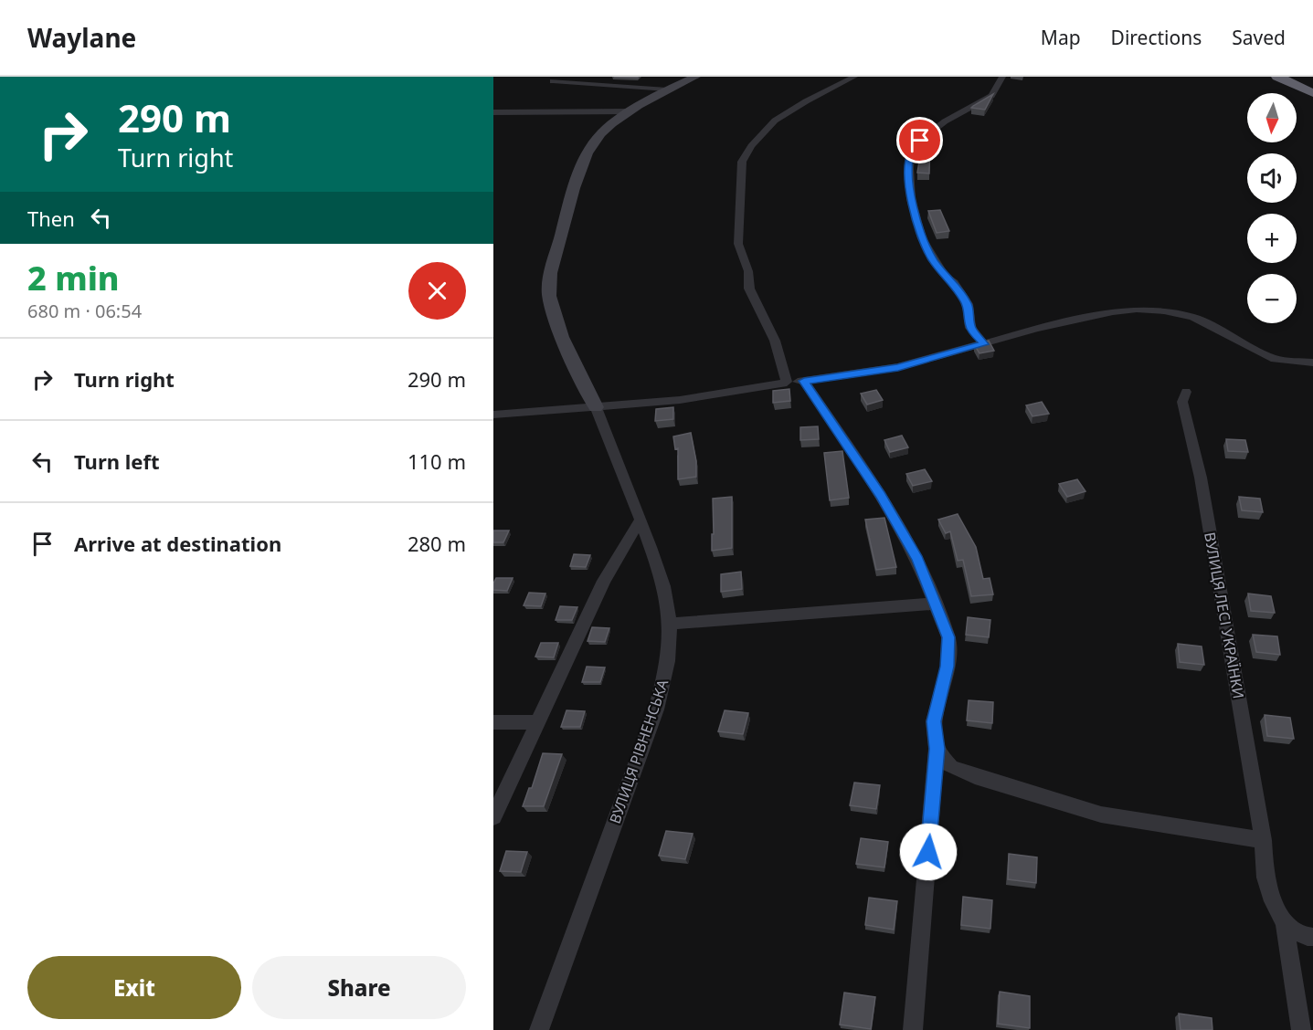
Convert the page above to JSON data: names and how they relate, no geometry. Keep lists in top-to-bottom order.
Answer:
{
  "streets": {
    "street": ["ВУЛИЦЯ ЛЕСІ УКРАЇНКИ", "ВУЛИЦЯ РІВНЕНСЬКА"]
  },
  "north": "bottom",
  "page": {
    "header": "Waylane",
    "nav": ["Map", "Directions", "Saved"],
    "turn": ["290 m", "Turn right"],
    "map_buttons": ["+", "−"],
    "then": "Then",
    "heading": ["2 min", "680 m · 06:54"],
    "list": [
      {
        "name": "Turn right",
        "value": "290 m"
      },
      {
        "name": "Turn left",
        "value": "110 m"
      },
      {
        "name": "Arrive at destination",
        "value": "280 m"
      }
    ],
    "buttons": ["Exit", "Share"]
  }
}
